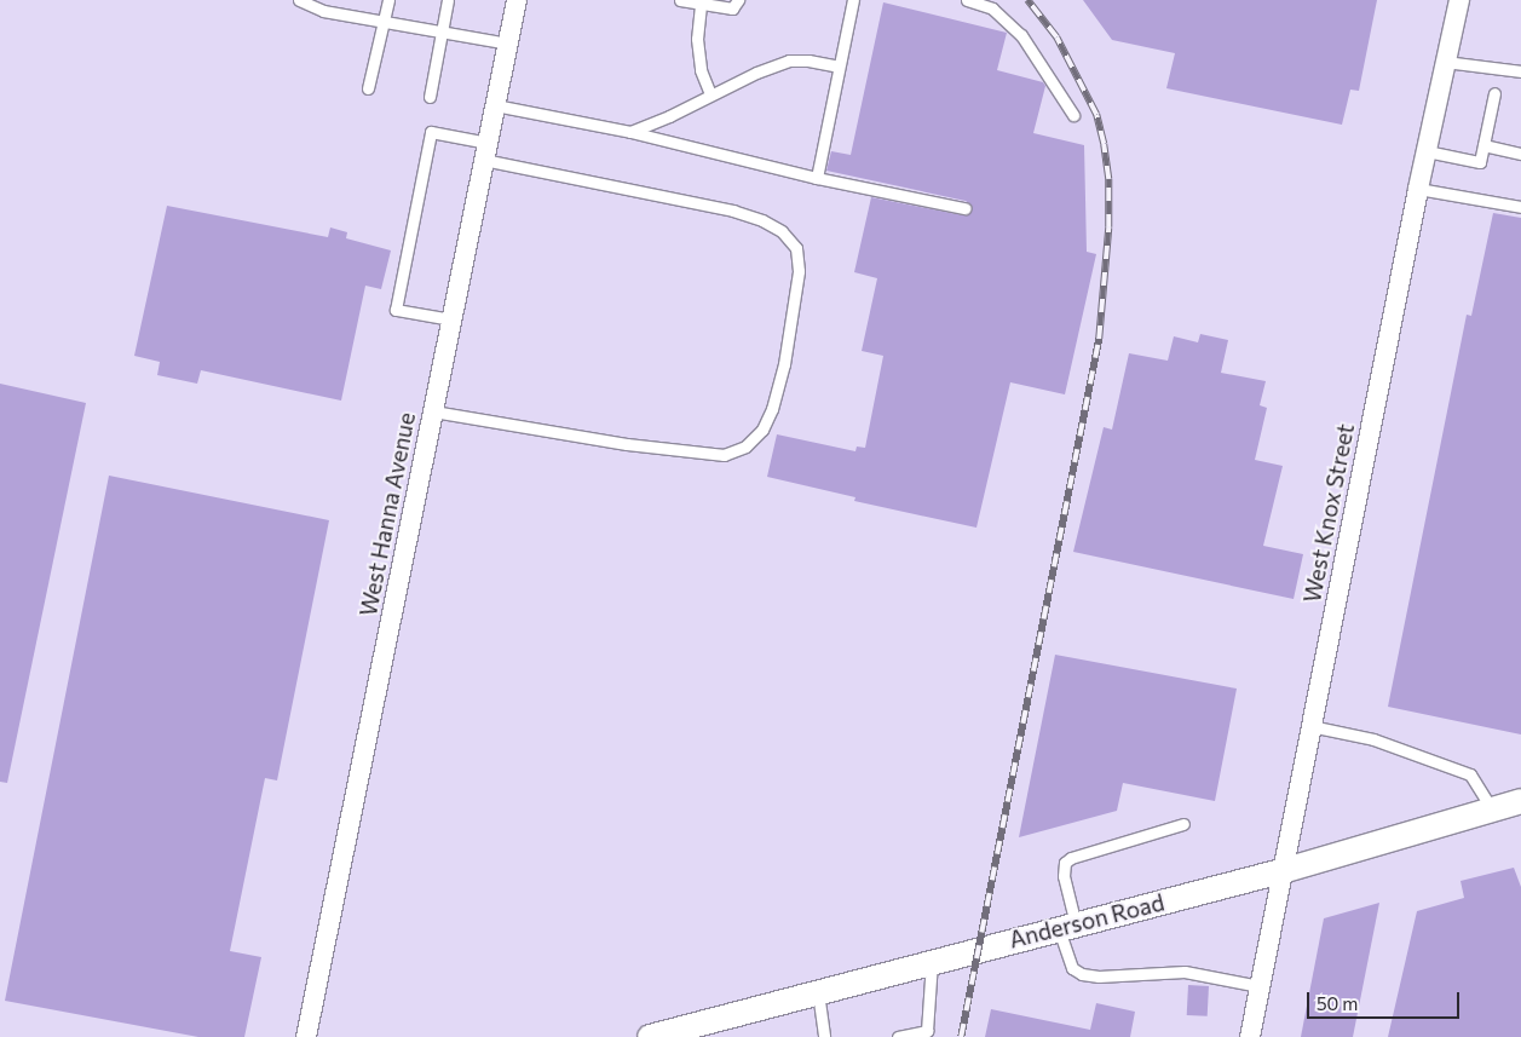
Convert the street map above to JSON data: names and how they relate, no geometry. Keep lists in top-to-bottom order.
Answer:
{
  "streets": {
    "street": ["West Knox Street", "West Hanna Avenue", "Anderson Road"]
  },
  "crossings": [
    ["West Knox Street", "Anderson Road"]
  ],
  "scale_bar": "50 m"
}
